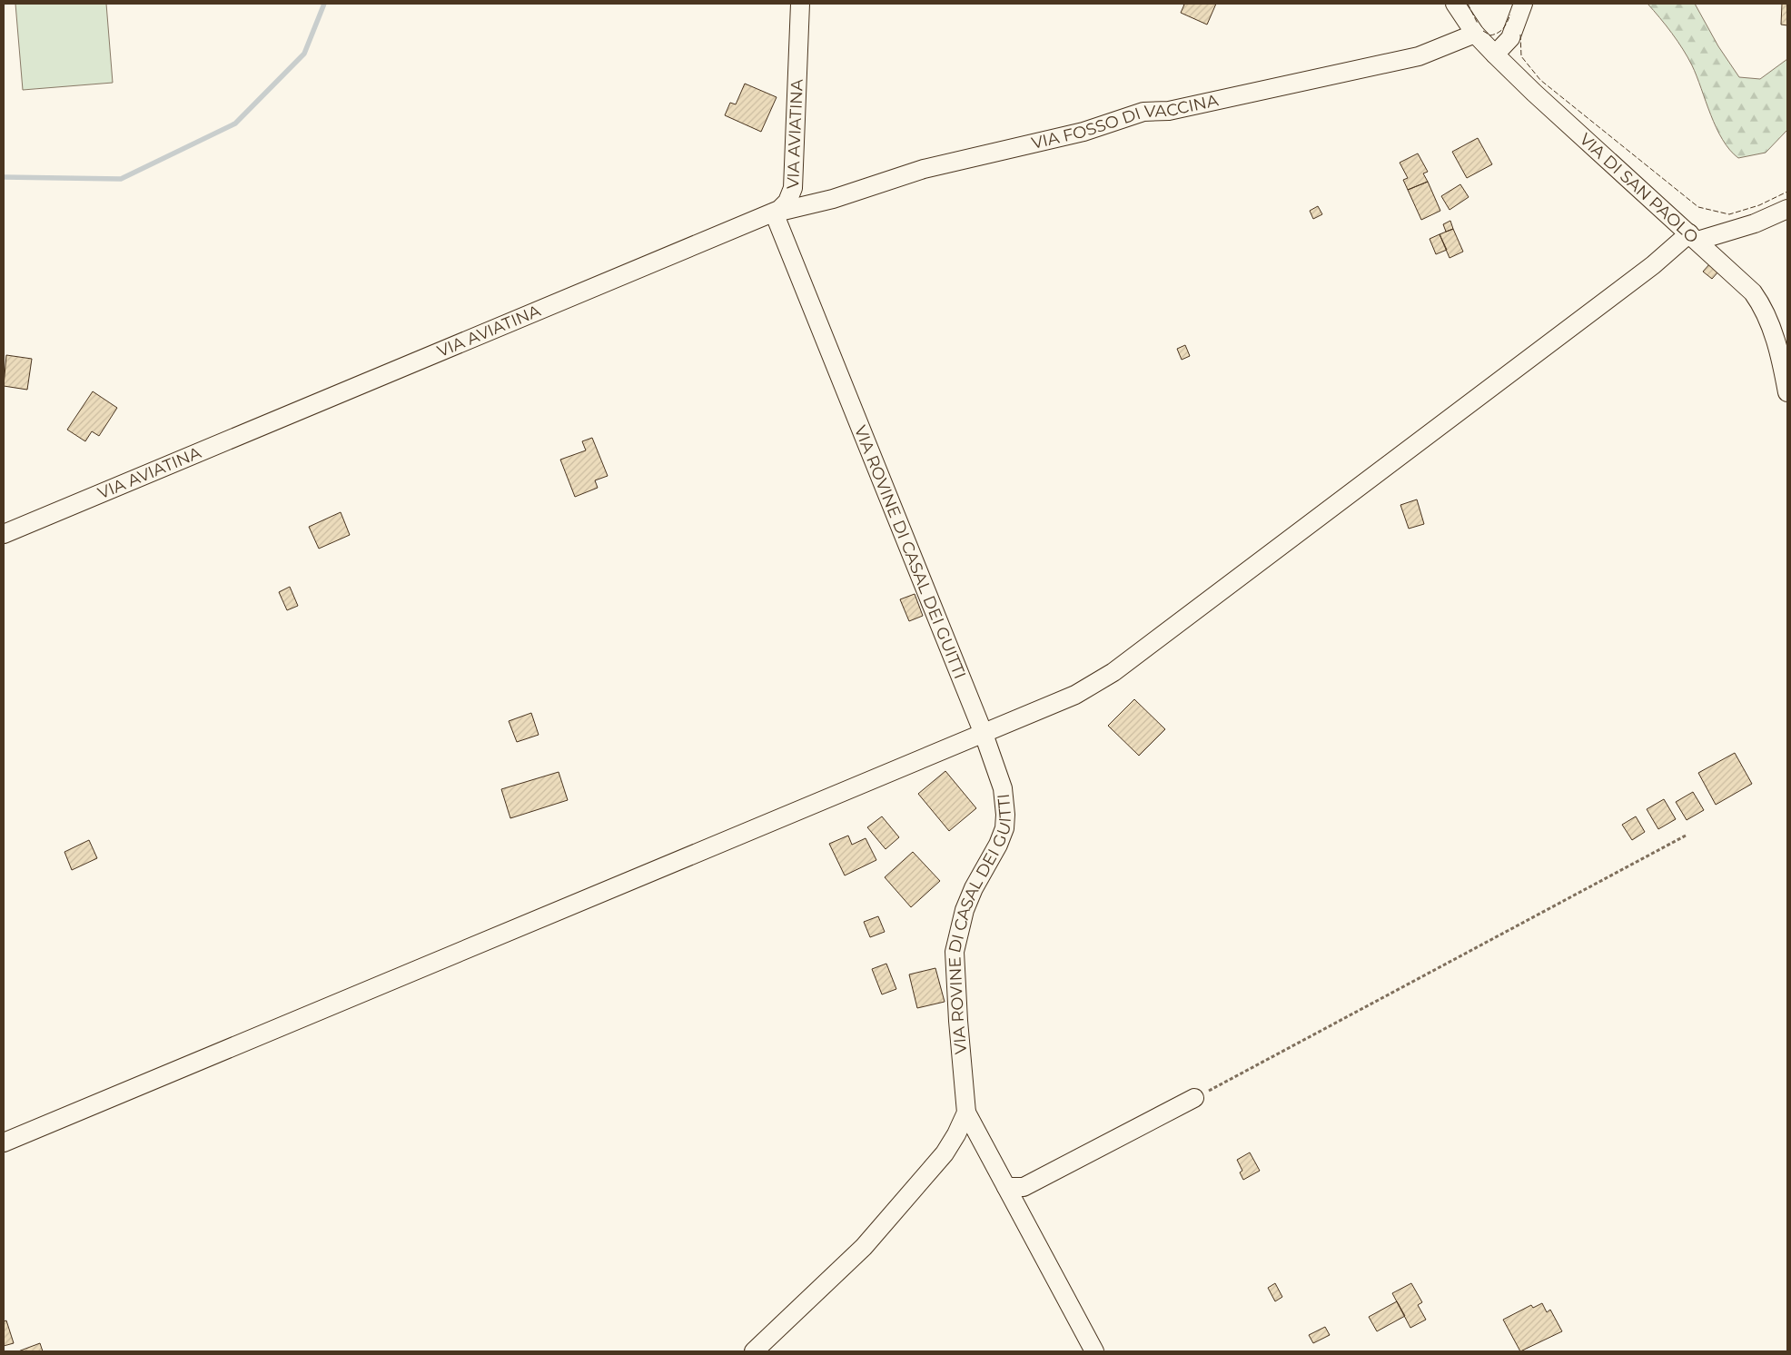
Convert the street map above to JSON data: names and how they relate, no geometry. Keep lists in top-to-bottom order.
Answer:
{
  "streets": {
    "street": [
      "VIA FOSSO DI VACCINA",
      "VIA AVIATINA",
      "VIA DI SAN PAOLO",
      "VIA ROVINE DI CASAL DEI GUITTI"
    ]
  },
  "crossings": [
    ["VIA FOSSO DI VACCINA", "VIA AVIATINA"],
    ["VIA FOSSO DI VACCINA", "VIA DI SAN PAOLO"],
    ["VIA FOSSO DI VACCINA", "VIA ROVINE DI CASAL DEI GUITTI"],
    ["VIA AVIATINA", "VIA ROVINE DI CASAL DEI GUITTI"]
  ]
}
